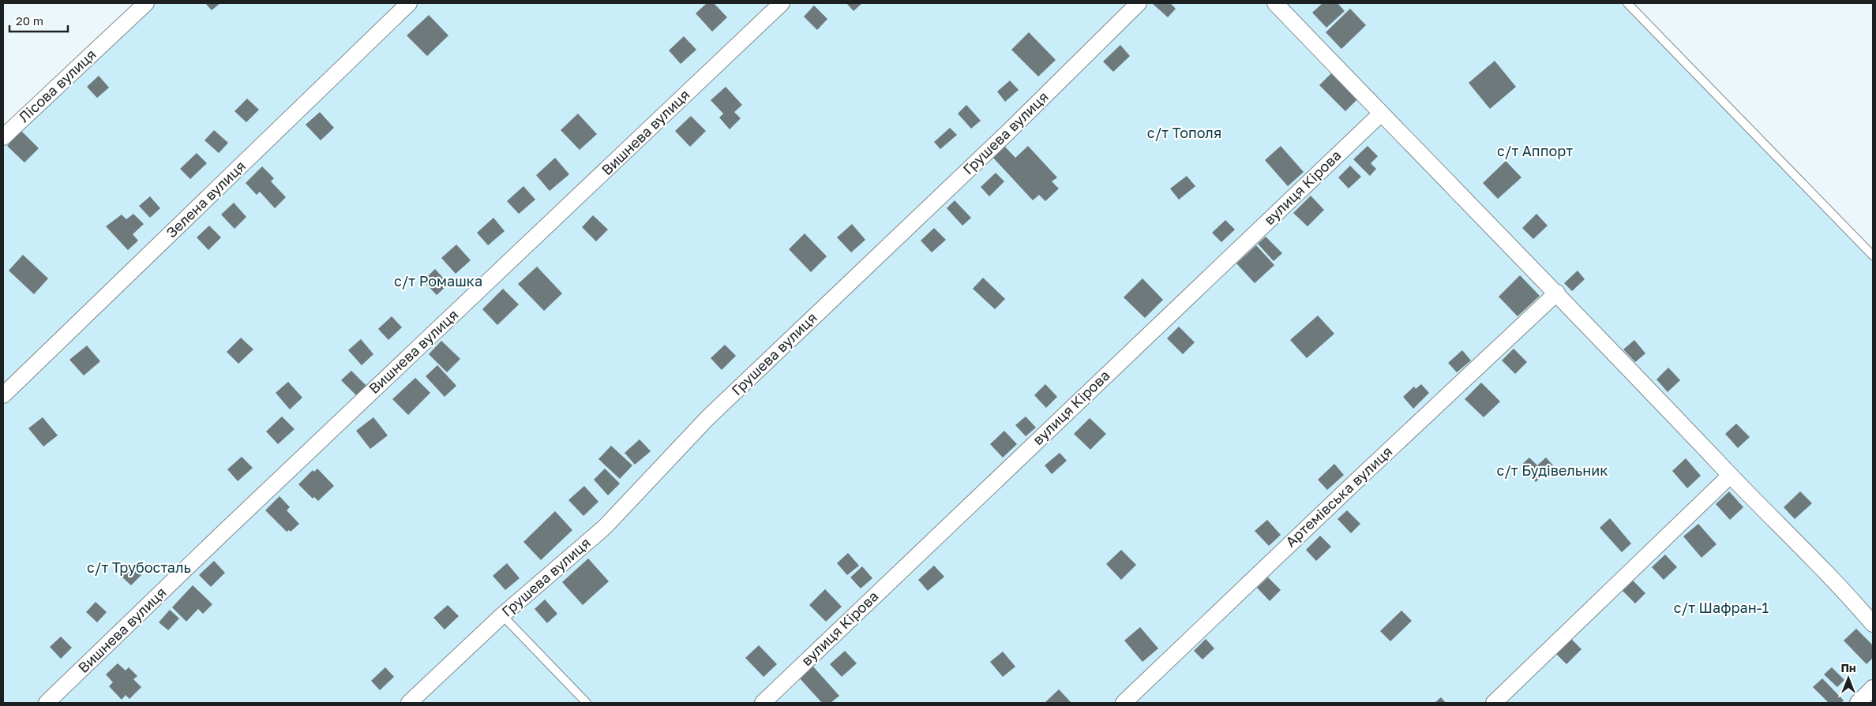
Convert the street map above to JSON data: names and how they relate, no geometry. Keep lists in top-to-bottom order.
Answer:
{
  "streets": {
    "street": [
      "Лісова вулиця",
      "Вишнева вулиця",
      "Грушева вулиця",
      "вулиця Кірова",
      "Зелена вулиця",
      "Артемівська вулиця"
    ]
  },
  "parks": [
    "с/т Тополя",
    "с/т Аппорт",
    "с/т Ромашка",
    "с/т Будівельник",
    "с/т Трубосталь",
    "с/т Шафран-1"
  ],
  "scale_bar": "20 m",
  "north": "top"
}
